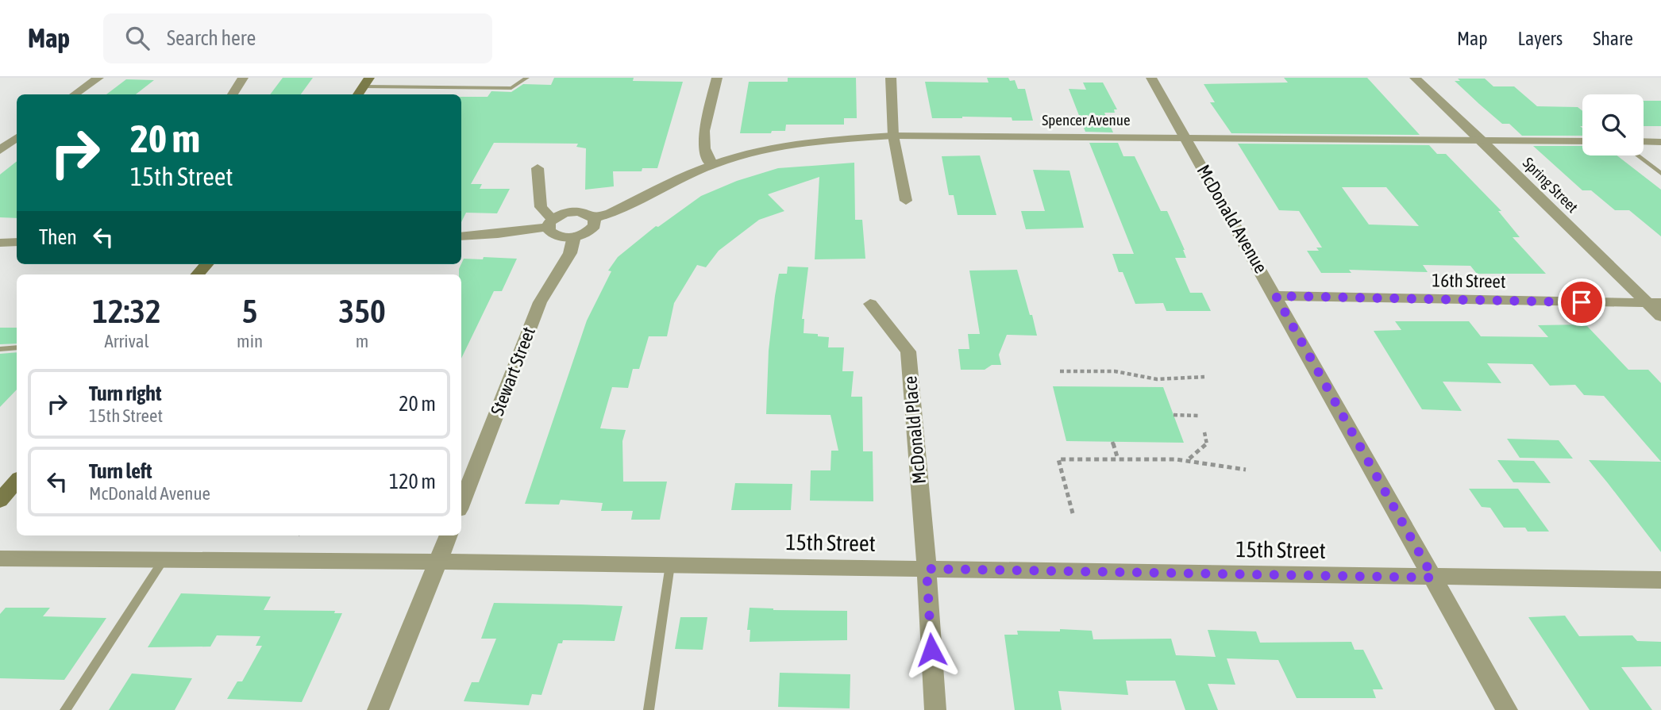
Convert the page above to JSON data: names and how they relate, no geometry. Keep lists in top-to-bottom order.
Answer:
{
  "streets": {
    "street": [
      "Spencer Avenue",
      "Spring Street",
      "McDonald Avenue",
      "16th Street",
      "Stewart Street",
      "McDonald Place",
      "15th Street"
    ]
  },
  "crossings": [
    ["Spencer Avenue", "Spring Street"],
    ["Spencer Avenue", "McDonald Avenue"],
    ["Spring Street", "16th Street"],
    ["McDonald Avenue", "16th Street"],
    ["McDonald Avenue", "15th Street"],
    ["McDonald Place", "15th Street"]
  ],
  "page": {
    "header": "Map",
    "search": "Search here",
    "nav": ["Map", "Layers", "Share"],
    "turn": ["20 m", "15th Street"],
    "then": "Then",
    "eta": [
      "12:32",
      "Arrival",
      "5",
      "min",
      "350",
      "m"
    ],
    "list": [
      {
        "name": "Turn right",
        "note": "15th Street",
        "value": "20 m"
      },
      {
        "name": "Turn left",
        "note": "McDonald Avenue",
        "value": "120 m"
      }
    ]
  }
}
